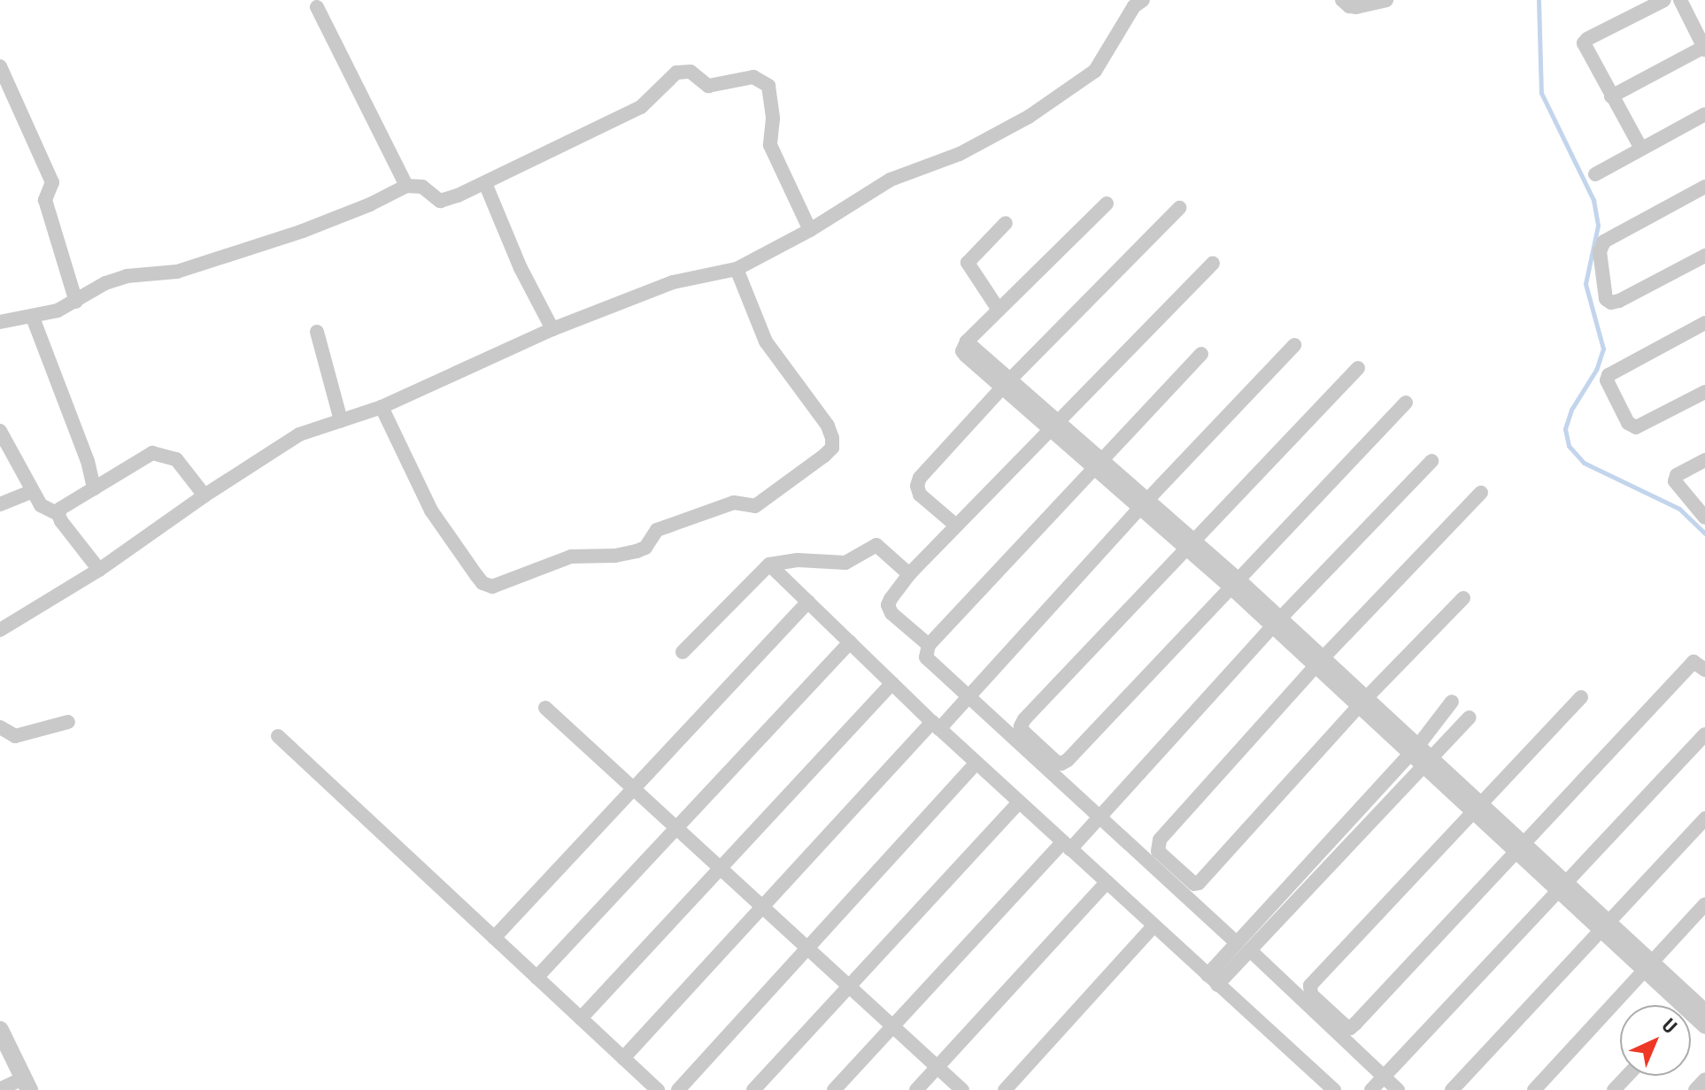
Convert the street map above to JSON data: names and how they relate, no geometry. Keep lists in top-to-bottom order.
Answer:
{
  "north": "top right"
}
